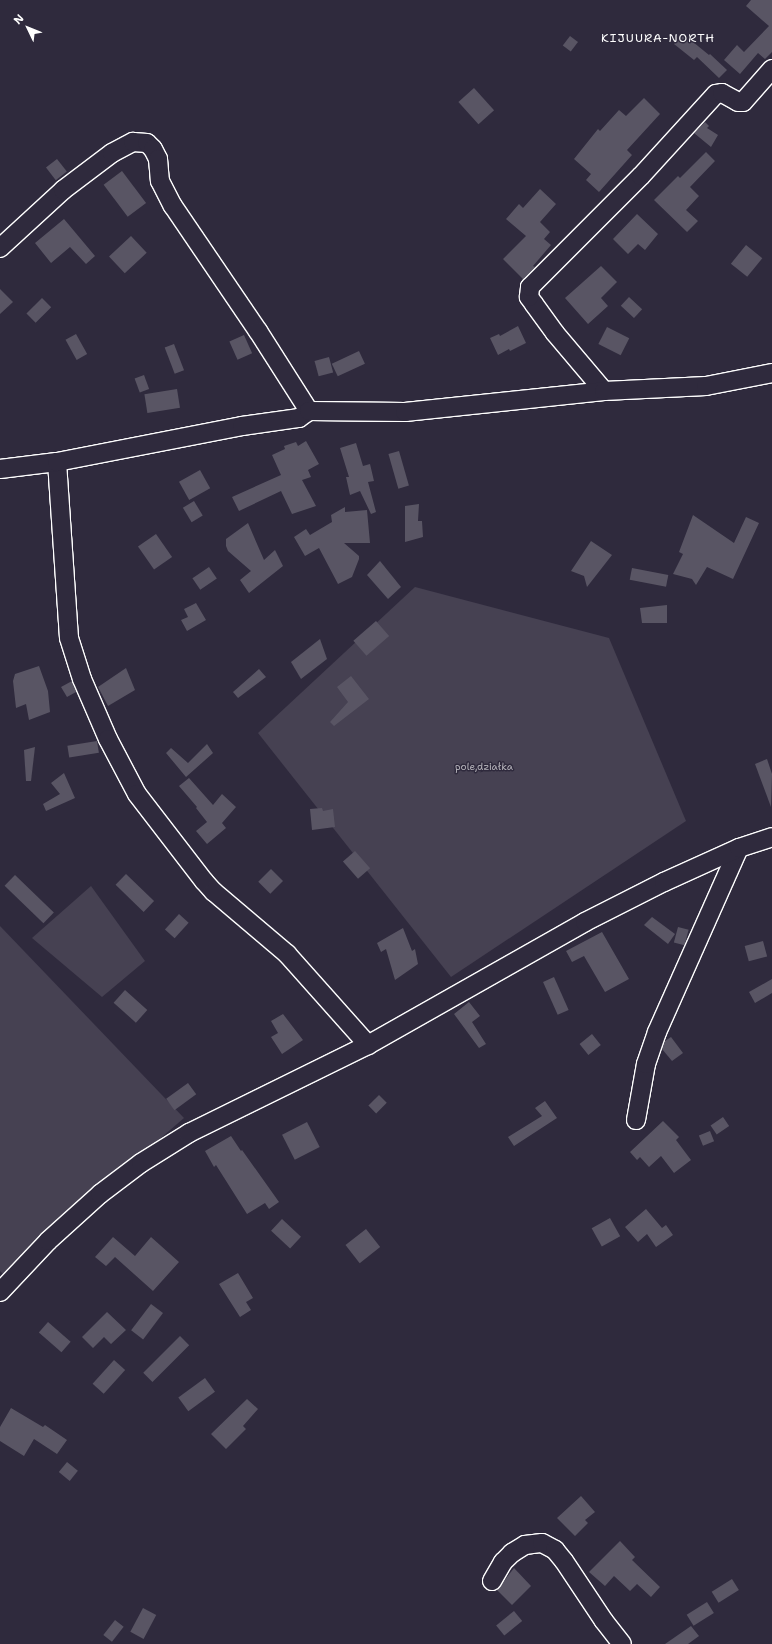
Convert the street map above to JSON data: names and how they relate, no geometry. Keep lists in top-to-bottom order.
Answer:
{
  "districts": ["KIJUURA-NORTH"],
  "parks": ["pole,działka"],
  "north": "top left"
}
